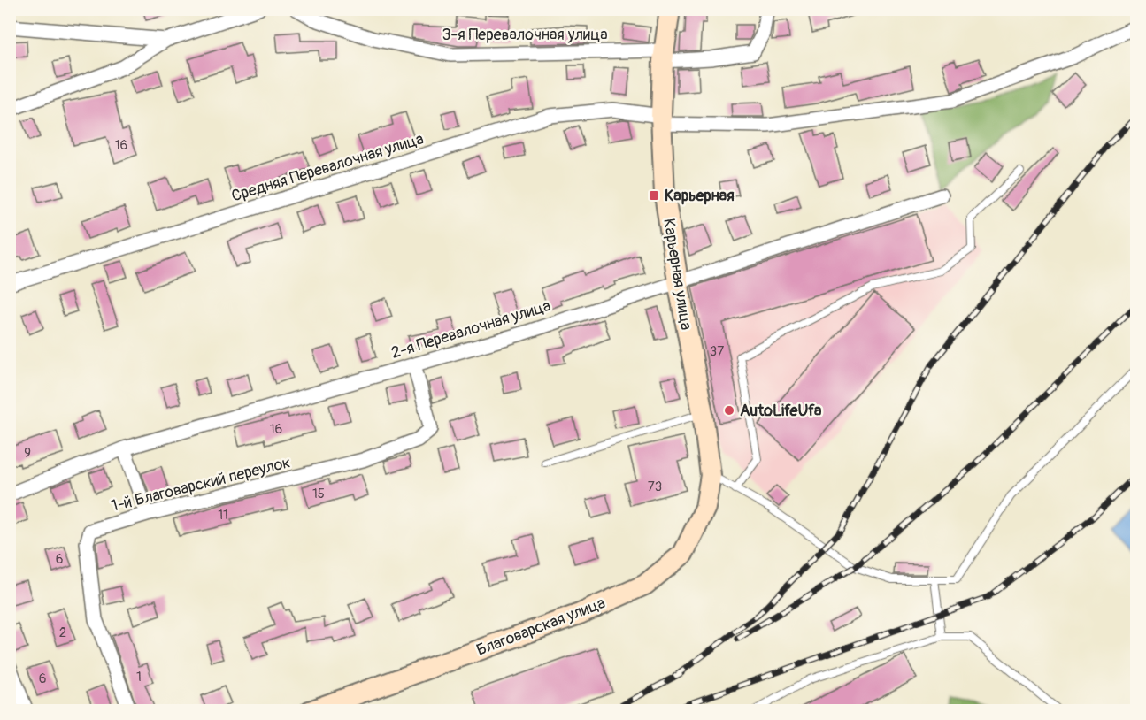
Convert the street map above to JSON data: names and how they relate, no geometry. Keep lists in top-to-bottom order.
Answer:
{
  "streets": {
    "street": [
      "3-я Перевалочная улица",
      "Средняя Перевалочная улица",
      "Карьерная улица",
      "2-я Перевалочная улица",
      "1-й Благоварский переулок",
      "Благоварская улица"
    ]
  },
  "crossings": [
    ["3-я Перевалочная улица", "Карьерная улица"],
    ["Средняя Перевалочная улица", "Карьерная улица"],
    ["Карьерная улица", "2-я Перевалочная улица"],
    ["Карьерная улица", "Благоварская улица"],
    ["2-я Перевалочная улица", "1-й Благоварский переулок"]
  ],
  "places": {
    "transit": ["Карьерная"],
    "other": ["AutoLifeUfa"]
  },
  "house_numbers": [
    "16",
    "37",
    "16",
    "9",
    "73",
    "15",
    "11",
    "6",
    "2",
    "1",
    "6"
  ]
}
